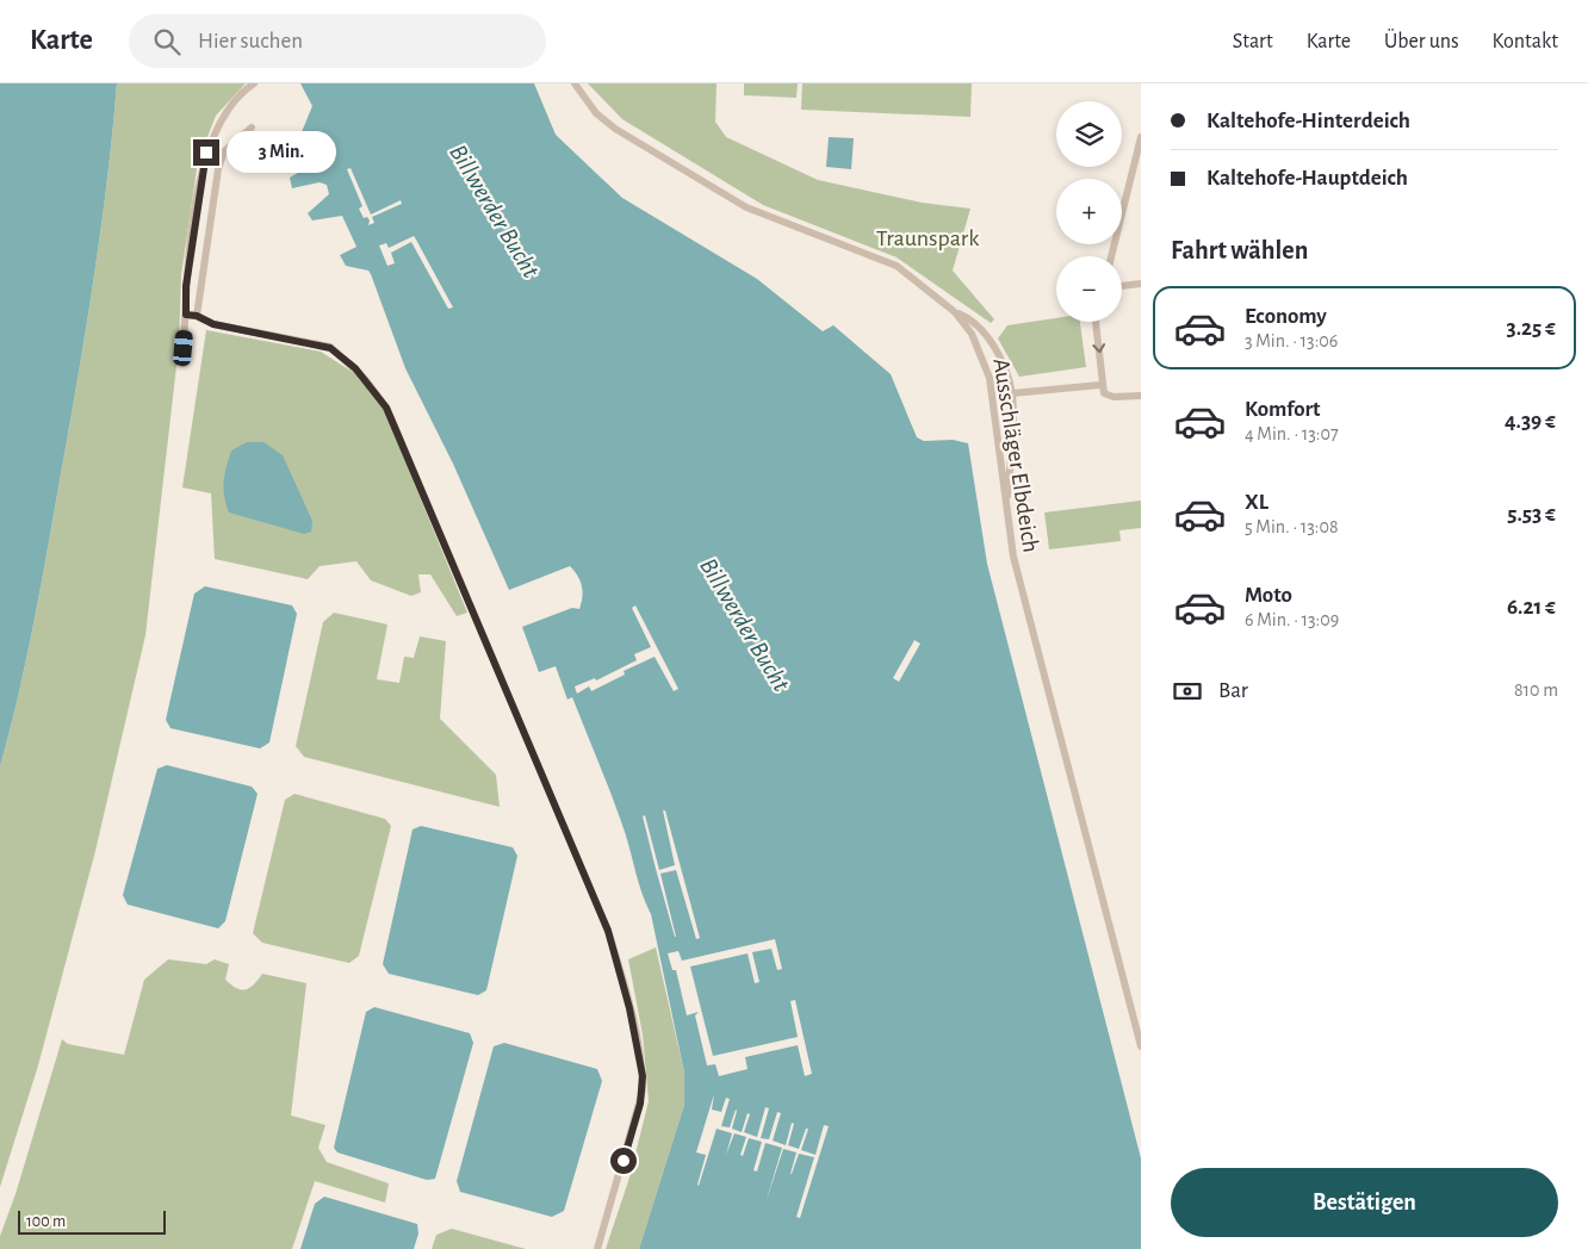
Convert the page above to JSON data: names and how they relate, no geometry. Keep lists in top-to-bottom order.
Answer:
{
  "streets": {
    "street": ["Ausschläger Elbdeich"]
  },
  "water": ["Billwerder Bucht"],
  "parks": ["Traunspark"],
  "scale_bar": "100 m",
  "page": {
    "header": "Karte",
    "search": "Hier suchen",
    "nav": [
      "Start",
      "Karte",
      "Über uns",
      "Kontakt"
    ],
    "banner": ["Kaltehofe-Hinterdeich", "Kaltehofe-Hauptdeich"],
    "map_buttons": ["+", "−"],
    "bubble": "3 Min.",
    "heading": "Fahrt wählen",
    "list": [
      {
        "name": "Economy",
        "note": "3 Min. · 13:06",
        "value": "3.25 €"
      },
      {
        "name": "Komfort",
        "note": "4 Min. · 13:07",
        "value": "4.39 €"
      },
      {
        "name": "XL",
        "note": "5 Min. · 13:08",
        "value": "5.53 €"
      },
      {
        "name": "Moto",
        "note": "6 Min. · 13:09",
        "value": "6.21 €"
      }
    ],
    "pay": ["Bar", "810 m"],
    "buttons": "Bestätigen",
    "scale": "100 m"
  }
}
